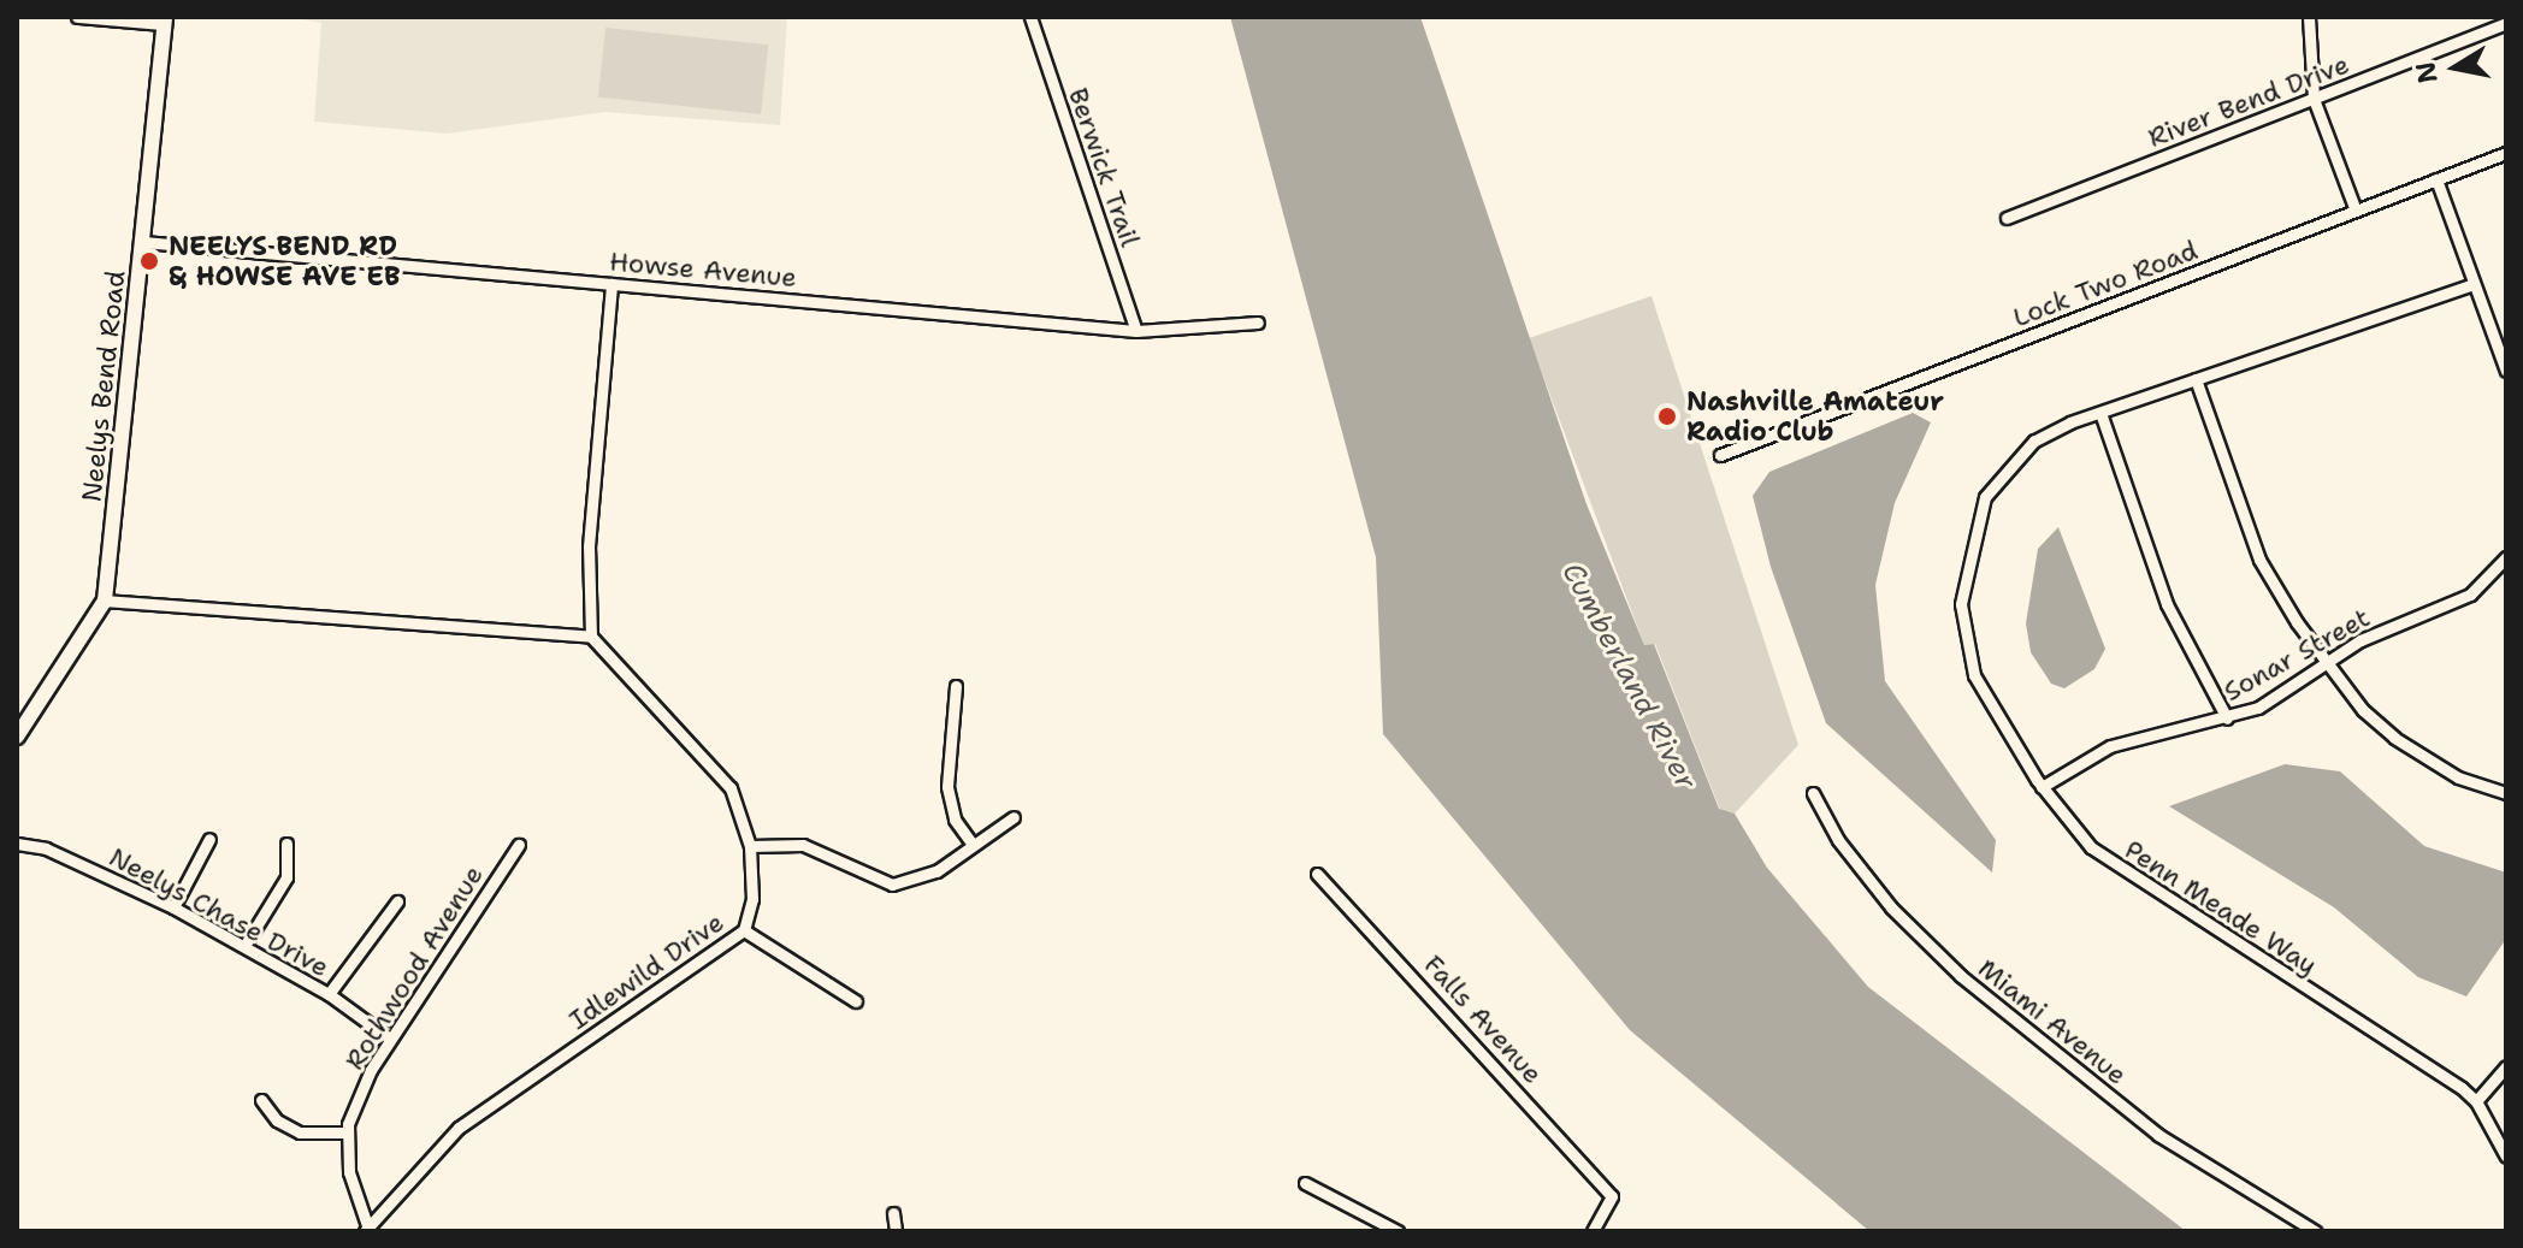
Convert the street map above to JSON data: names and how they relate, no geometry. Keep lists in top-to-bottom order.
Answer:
{
  "streets": {
    "main road": ["Neelys Bend Road"],
    "street": [
      "River Bend Drive",
      "Berwick Trail",
      "Howse Avenue",
      "Lock Two Road",
      "Sonar Street",
      "Penn Meade Way",
      "Neelys Chase Drive",
      "Rothwood Avenue",
      "Idlewild Drive",
      "Falls Avenue",
      "Miami Avenue"
    ]
  },
  "crossings": [
    ["Berwick Trail", "Howse Avenue"],
    ["Howse Avenue", "Neelys Bend Road"],
    ["Sonar Street", "Penn Meade Way"],
    ["Neelys Chase Drive", "Rothwood Avenue"],
    ["Rothwood Avenue", "Idlewild Drive"]
  ],
  "water": ["Cumberland River"],
  "places": ["NEELYS BEND RD & HOWSE AVE EB", "Nashville Amateur Radio Club"],
  "north": "left"
}
